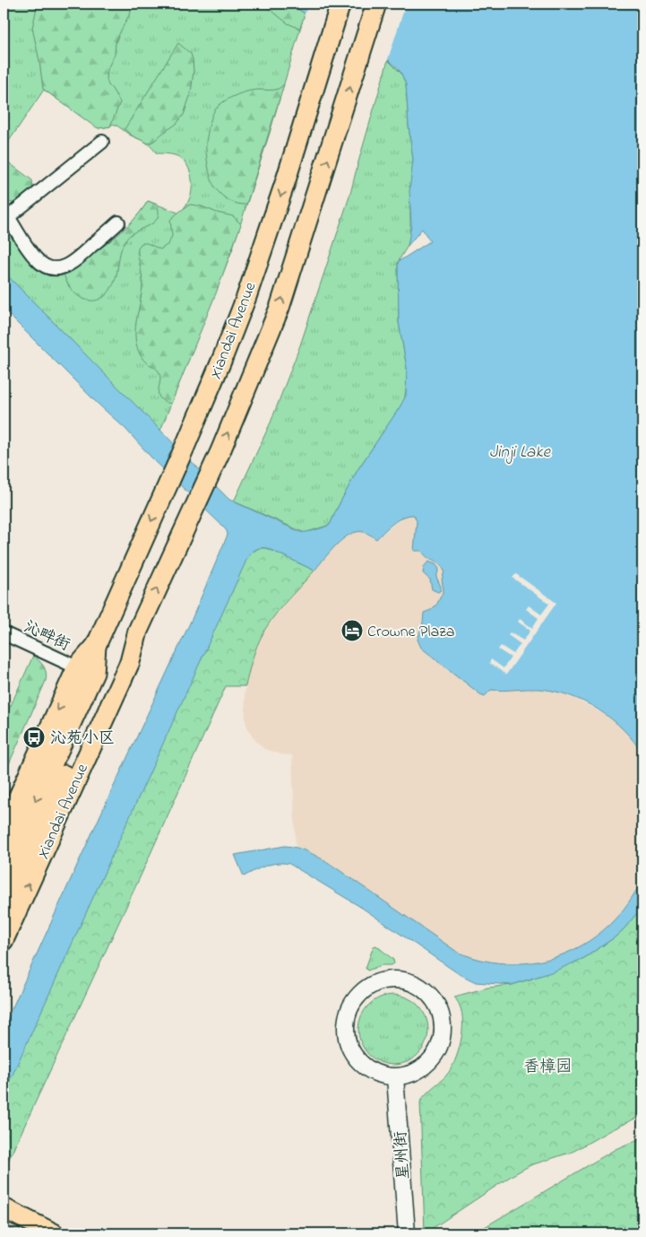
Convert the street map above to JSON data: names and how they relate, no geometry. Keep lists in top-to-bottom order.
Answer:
{
  "streets": {
    "main road": ["Xiandai Avenue"],
    "street": ["沁畔街", "星州街"]
  },
  "crossings": [
    ["Xiandai Avenue", "沁畔街"]
  ],
  "water": ["Jinji Lake"],
  "parks": ["香樟园"],
  "places": {
    "hotel": ["Crowne Plaza"],
    "bus stop": ["沁苑小区"]
  }
}
